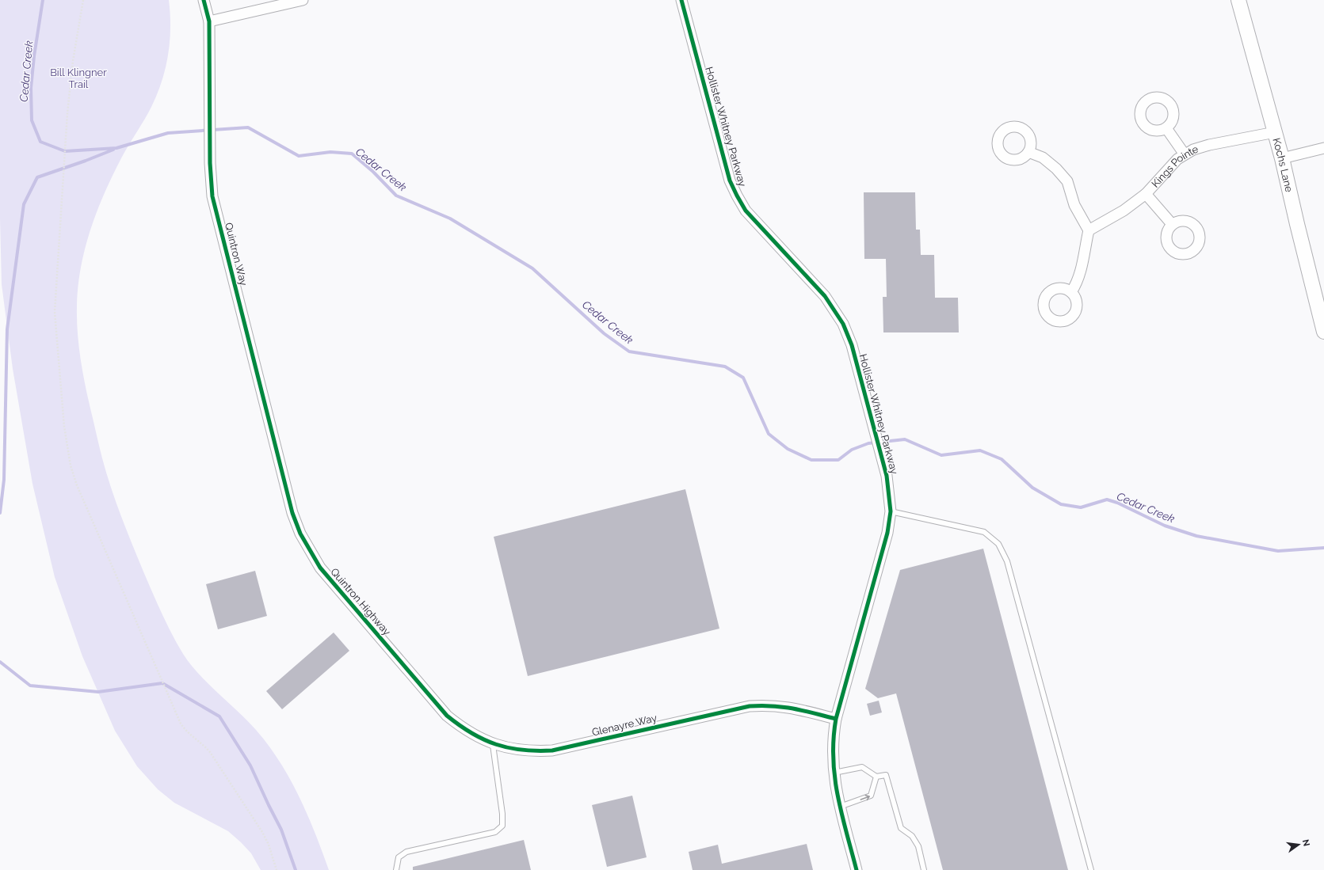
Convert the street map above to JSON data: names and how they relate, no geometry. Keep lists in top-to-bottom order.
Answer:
{
  "streets": {
    "street": [
      "Hollister Whitney Parkway",
      "Kochs Lane",
      "Kings Pointe",
      "Quintron Way",
      "Quintron Highway",
      "Glenayre Way"
    ]
  },
  "crossings": [
    ["Hollister Whitney Parkway", "Glenayre Way"],
    ["Kochs Lane", "Kings Pointe"],
    ["Quintron Way", "Quintron Highway"],
    ["Quintron Highway", "Glenayre Way"]
  ],
  "water": ["Cedar Creek"],
  "parks": ["Bill Klingner Trail"],
  "north": "right"
}
